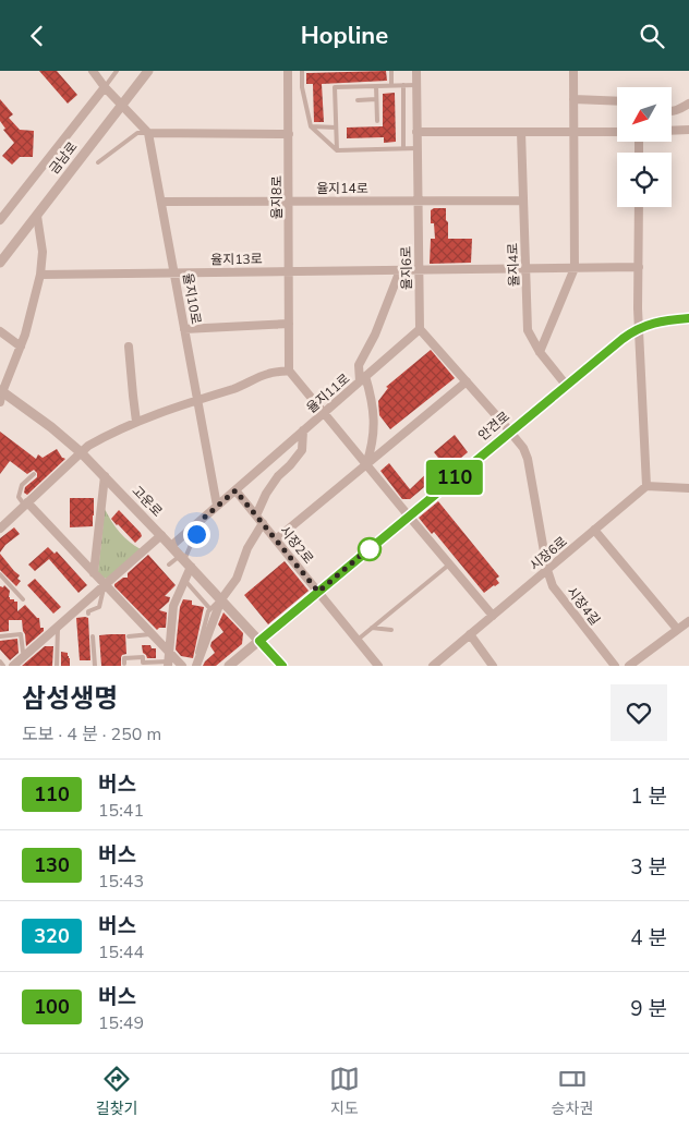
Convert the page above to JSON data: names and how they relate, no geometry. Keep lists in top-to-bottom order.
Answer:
{
  "streets": {
    "street": [
      "금남로",
      "율지14로",
      "율지8로",
      "율지13로",
      "율지4로",
      "율지6로",
      "율지10로",
      "율지11로",
      "안견로",
      "고운로",
      "시장2로",
      "시장6로",
      "시장4길"
    ]
  },
  "crossings": [
    ["율지14로", "율지8로"],
    ["율지14로", "율지4로"],
    ["율지14로", "율지6로"],
    ["율지14로", "율지10로"],
    ["율지8로", "율지13로"],
    ["율지13로", "율지4로"],
    ["율지13로", "율지6로"],
    ["율지13로", "율지10로"],
    ["율지13로", "고운로"],
    ["율지4로", "안견로"],
    ["율지6로", "율지11로"],
    ["율지11로", "시장2로"],
    ["안견로", "고운로"],
    ["안견로", "시장2로"],
    ["안견로", "시장4길"],
    ["시장6로", "시장4길"]
  ],
  "lines": ["bus line 110"],
  "north": "bottom left",
  "page": {
    "header": "Hopline",
    "on_map": "110",
    "heading": ["삼성생명", "도보 · 4 분 · 250 m"],
    "list": [
      {
        "mark": "110",
        "name": "버스",
        "note": "15:41",
        "value": "1 분"
      },
      {
        "mark": "130",
        "name": "버스",
        "note": "15:43",
        "value": "3 분"
      },
      {
        "mark": "320",
        "name": "버스",
        "note": "15:44",
        "value": "4 분"
      },
      {
        "mark": "100",
        "name": "버스",
        "note": "15:49",
        "value": "9 분"
      }
    ],
    "tabs": ["길찾기", "지도", "승차권"]
  }
}
